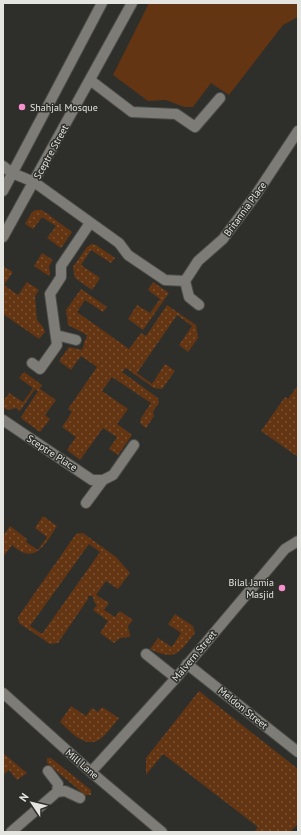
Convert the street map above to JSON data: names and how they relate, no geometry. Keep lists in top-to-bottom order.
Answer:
{
  "streets": {
    "street": [
      "Sceptre Street",
      "Britannia Place",
      "Sceptre Place",
      "Malvern Street",
      "Meldon Street",
      "Mill Lane"
    ]
  },
  "crossings": [
    ["Malvern Street", "Meldon Street"],
    ["Malvern Street", "Mill Lane"]
  ],
  "places": ["Shahjal Mosque", "Bilal Jamia Masjid"],
  "north": "top left"
}
